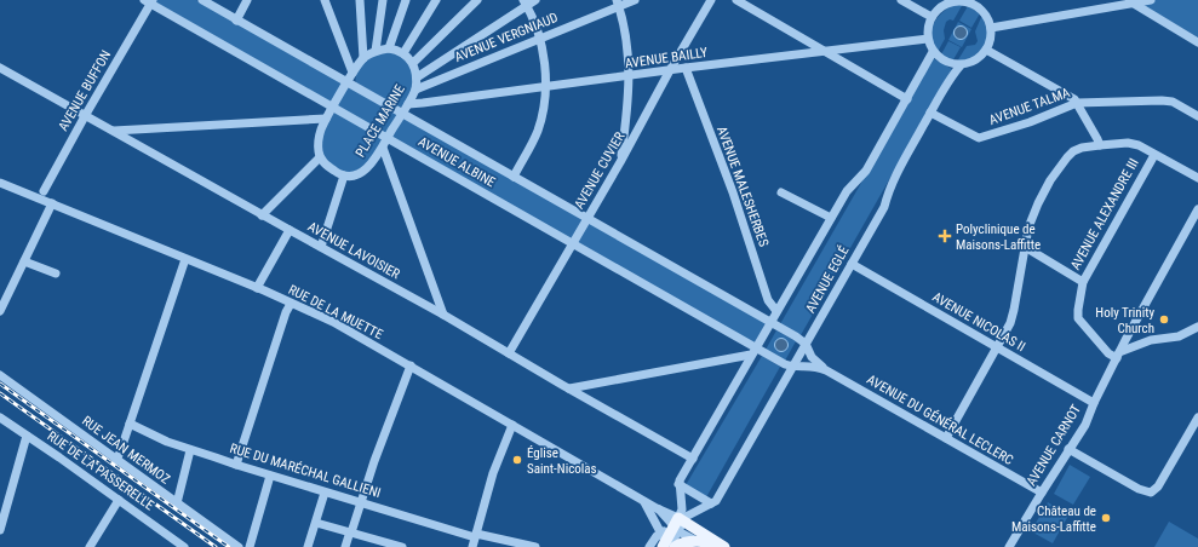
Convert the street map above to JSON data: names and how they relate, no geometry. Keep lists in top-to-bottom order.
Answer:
{
  "streets": {
    "street": [
      "AVENUE VERGNIAUD",
      "AVENUE BAILLY",
      "AVENUE BUFFON",
      "AVENUE TALMA",
      "PLACE MARINE",
      "AVENUE ALBINE",
      "AVENUE CUVIER",
      "AVENUE MALESHERBES",
      "AVENUE ALEXANDRE III",
      "AVENUE LAVOISIER",
      "AVENUE EGLÉ",
      "RUE DE LA MUETTE",
      "AVENUE NICOLAS II",
      "AVENUE DU GÉNÉRAL LECLERC",
      "AVENUE CARNOT",
      "RUE JEAN MERMOZ",
      "RUE DE LA PASSERELLE",
      "RUE DU MARÉCHAL GALLIENI"
    ]
  },
  "crossings": [
    ["AVENUE VERGNIAUD", "PLACE MARINE"],
    ["AVENUE BAILLY", "PLACE MARINE"],
    ["AVENUE BAILLY", "AVENUE CUVIER"],
    ["AVENUE BAILLY", "AVENUE MALESHERBES"],
    ["AVENUE BAILLY", "AVENUE EGLÉ"],
    ["AVENUE BUFFON", "AVENUE ALBINE"],
    ["AVENUE BUFFON", "AVENUE LAVOISIER"],
    ["AVENUE TALMA", "AVENUE EGLÉ"],
    ["PLACE MARINE", "AVENUE ALBINE"],
    ["AVENUE ALBINE", "AVENUE CUVIER"],
    ["AVENUE ALBINE", "AVENUE EGLÉ"],
    ["AVENUE ALBINE", "AVENUE DU GÉNÉRAL LECLERC"],
    ["AVENUE CUVIER", "AVENUE LAVOISIER"],
    ["AVENUE MALESHERBES", "AVENUE EGLÉ"],
    ["AVENUE ALEXANDRE III", "AVENUE CARNOT"],
    ["AVENUE LAVOISIER", "AVENUE EGLÉ"],
    ["AVENUE EGLÉ", "RUE DE LA MUETTE"],
    ["AVENUE EGLÉ", "AVENUE NICOLAS II"],
    ["AVENUE EGLÉ", "AVENUE DU GÉNÉRAL LECLERC"],
    ["AVENUE NICOLAS II", "AVENUE CARNOT"],
    ["AVENUE DU GÉNÉRAL LECLERC", "AVENUE CARNOT"]
  ],
  "places": {
    "health": ["Polyclinique de Maisons-Laffitte"],
    "other": ["Holy Trinity Church", "Église Saint-Nicolas", "Château de Maisons-Laffitte"]
  }
}
